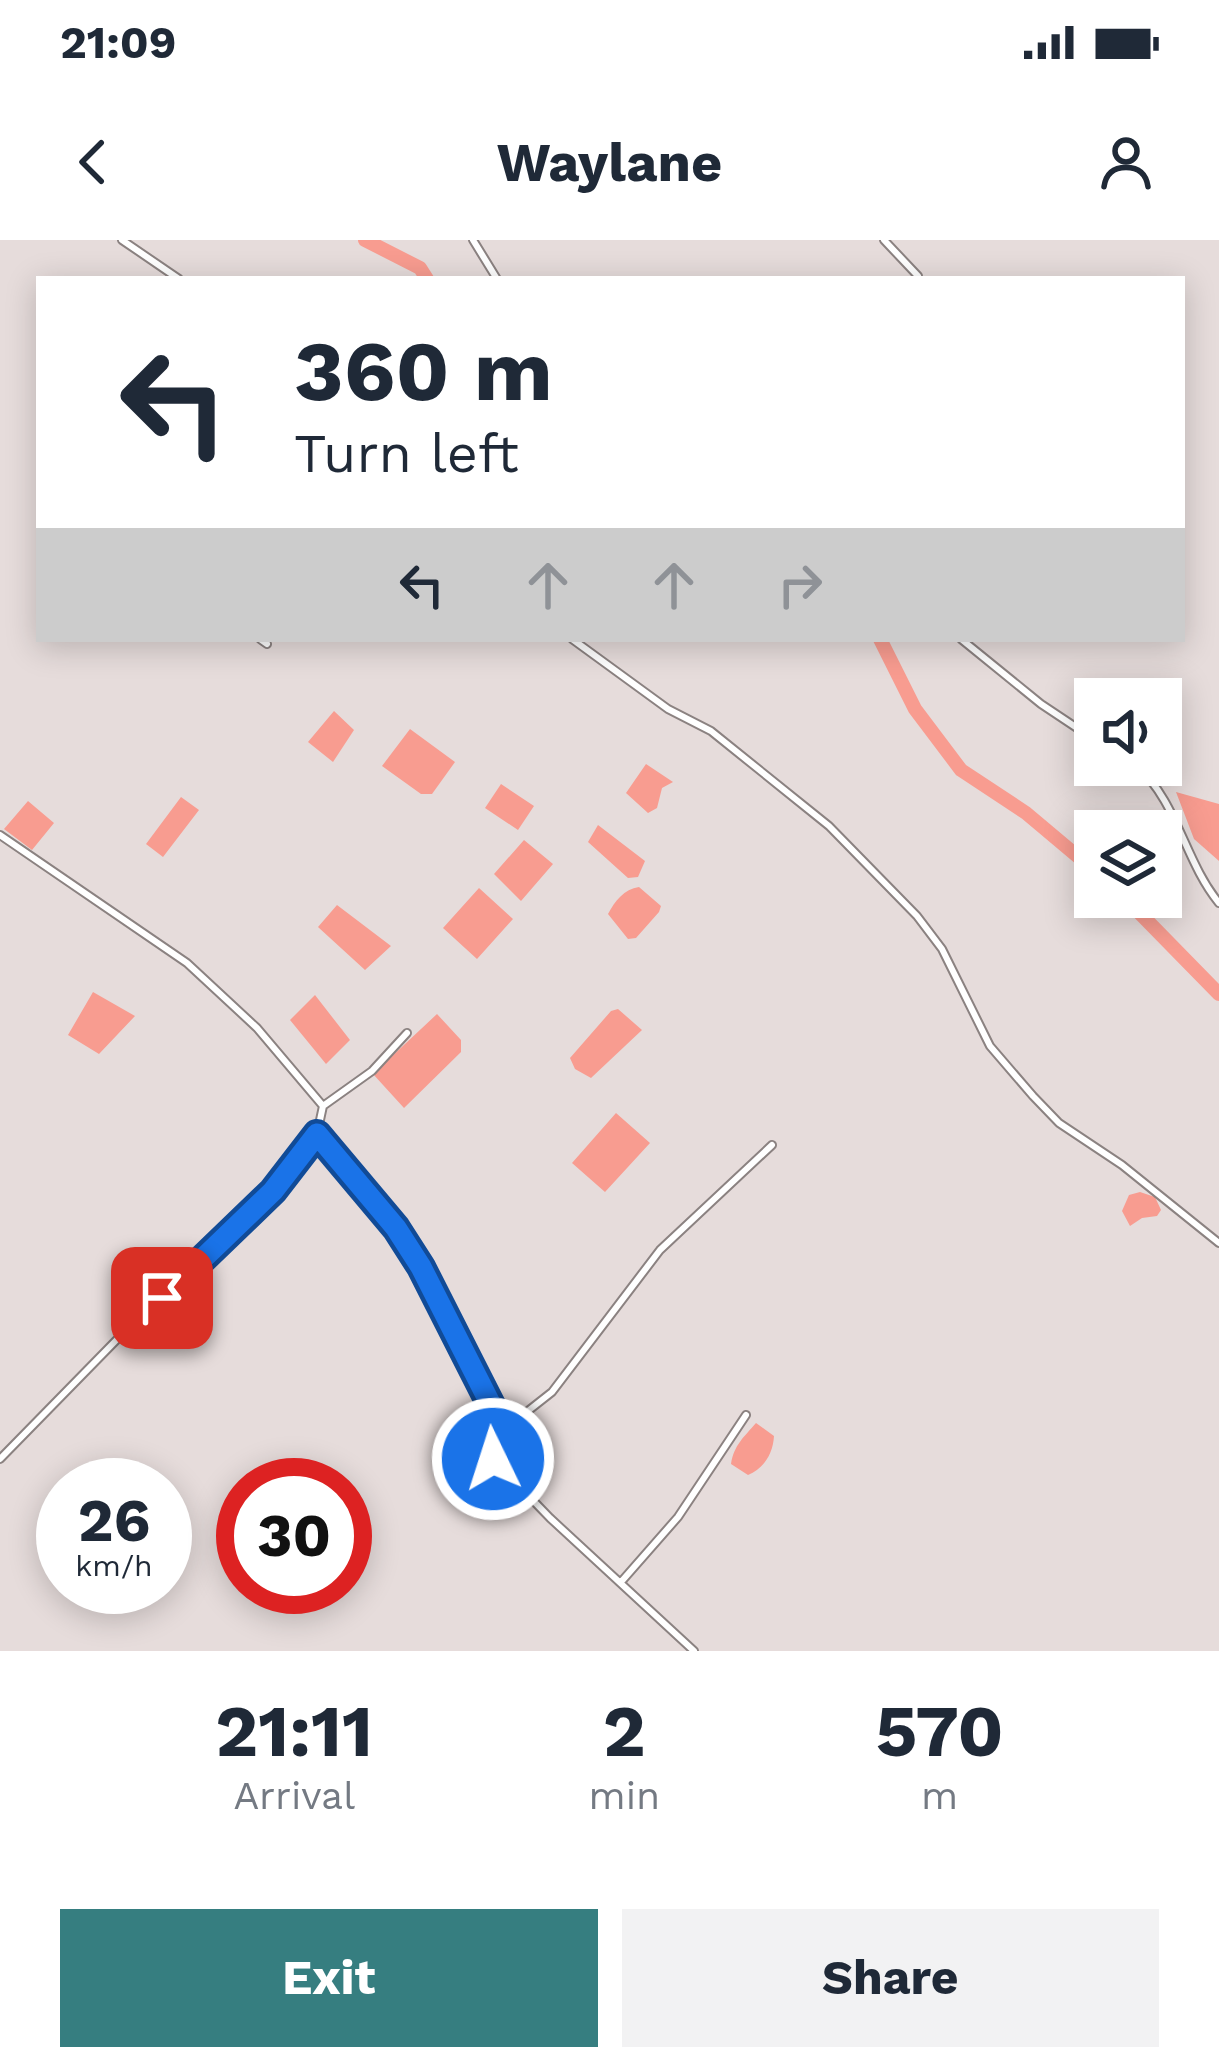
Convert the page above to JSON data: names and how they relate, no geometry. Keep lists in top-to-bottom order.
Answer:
{
  "page": {
    "status": "21:09",
    "header": "Waylane",
    "turn": ["360 m", "Turn left"],
    "speed": "26 km/h",
    "limit": "30",
    "eta": [
      "21:11",
      "Arrival",
      "2",
      "min",
      "570",
      "m"
    ],
    "buttons": ["Exit", "Share"]
  }
}
